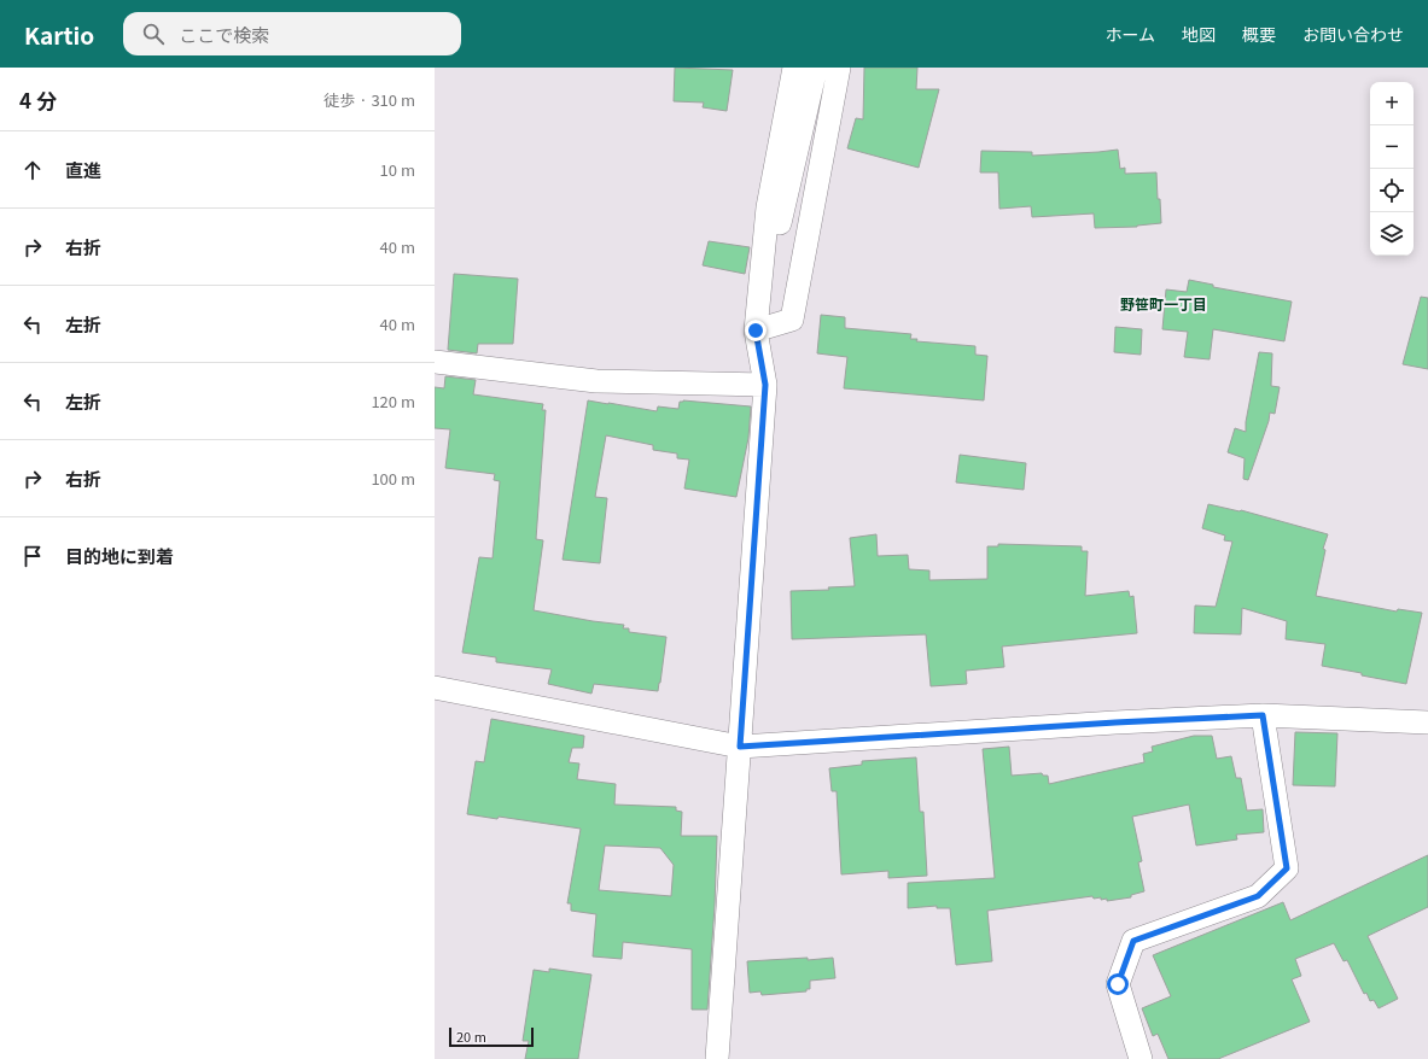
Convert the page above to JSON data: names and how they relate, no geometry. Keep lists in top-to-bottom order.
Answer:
{
  "districts": ["野笹町一丁目"],
  "scale_bar": "20 m",
  "page": {
    "header": "Kartio",
    "search": "ここで検索",
    "nav": [
      "ホーム",
      "地図",
      "概要",
      "お問い合わせ"
    ],
    "heading": ["4 分", "徒歩 · 310 m"],
    "map_buttons": ["+", "−"],
    "list": [
      ["直進", "10 m"],
      ["右折", "40 m"],
      ["左折", "40 m"],
      ["左折", "120 m"],
      ["右折", "100 m"],
      "目的地に到着"
    ],
    "scale": "20 m"
  }
}
